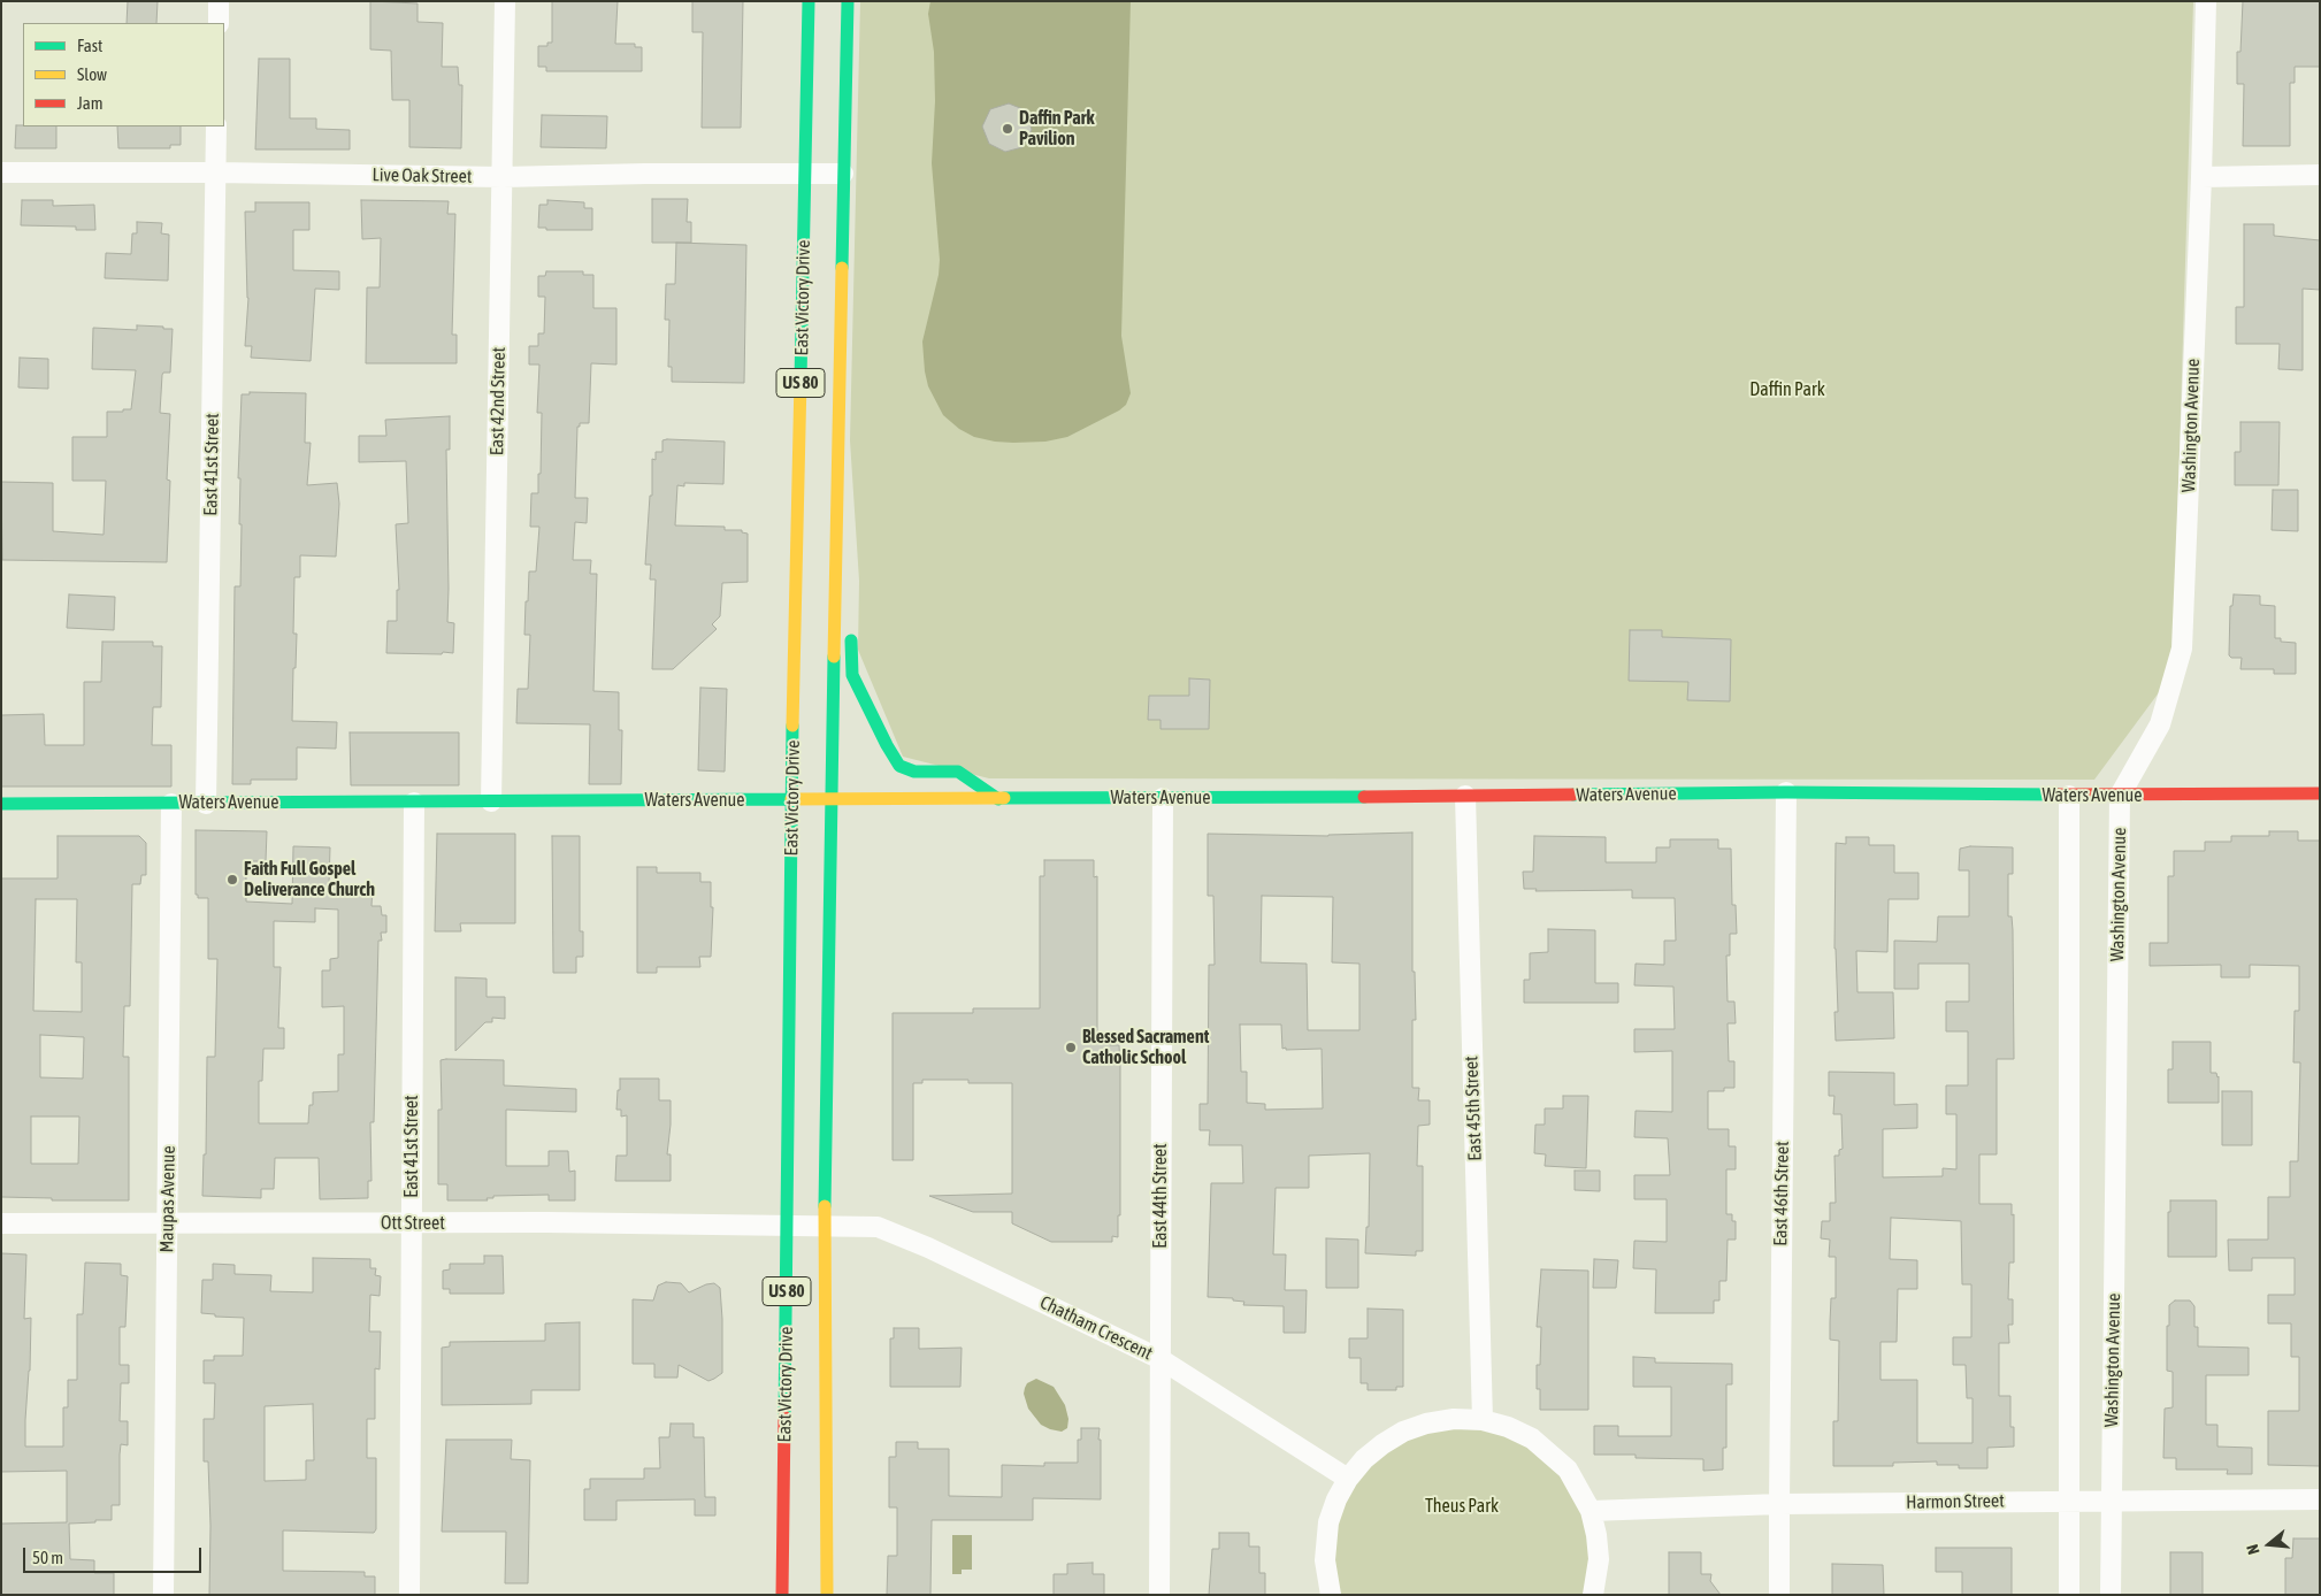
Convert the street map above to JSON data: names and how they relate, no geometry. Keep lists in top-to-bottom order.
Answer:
{
  "streets": {
    "main road": ["East Victory Drive", "US 80", "Waters Avenue"],
    "street": [
      "Live Oak Street",
      "East 42nd Street",
      "Washington Avenue",
      "East 41st Street",
      "East 45th Street",
      "East 46th Street",
      "East 44th Street",
      "Maupas Avenue",
      "Ott Street",
      "Chatham Crescent",
      "Harmon Street"
    ]
  },
  "crossings": [
    ["Live Oak Street", "East Victory Drive"],
    ["Live Oak Street", "East 42nd Street"],
    ["Live Oak Street", "East 41st Street"],
    ["East Victory Drive", "Waters Avenue"],
    ["East Victory Drive", "Ott Street"],
    ["East Victory Drive", "Chatham Crescent"],
    ["East 42nd Street", "Waters Avenue"],
    ["Washington Avenue", "Waters Avenue"],
    ["Washington Avenue", "Harmon Street"],
    ["East 41st Street", "Waters Avenue"],
    ["East 41st Street", "Ott Street"],
    ["Waters Avenue", "East 45th Street"],
    ["Waters Avenue", "East 46th Street"],
    ["Waters Avenue", "East 44th Street"],
    ["Waters Avenue", "Maupas Avenue"],
    ["East 46th Street", "Harmon Street"],
    ["East 44th Street", "Chatham Crescent"],
    ["Maupas Avenue", "Ott Street"],
    ["Ott Street", "Chatham Crescent"]
  ],
  "parks": ["Daffin Park", "Theus Park"],
  "places": ["Daffin Park Pavilion", "Faith Full Gospel Deliverance Church", "Blessed Sacrament Catholic School"],
  "legend": ["Fast", "Slow", "Jam"],
  "scale_bar": "50 m",
  "north": "left"
}
